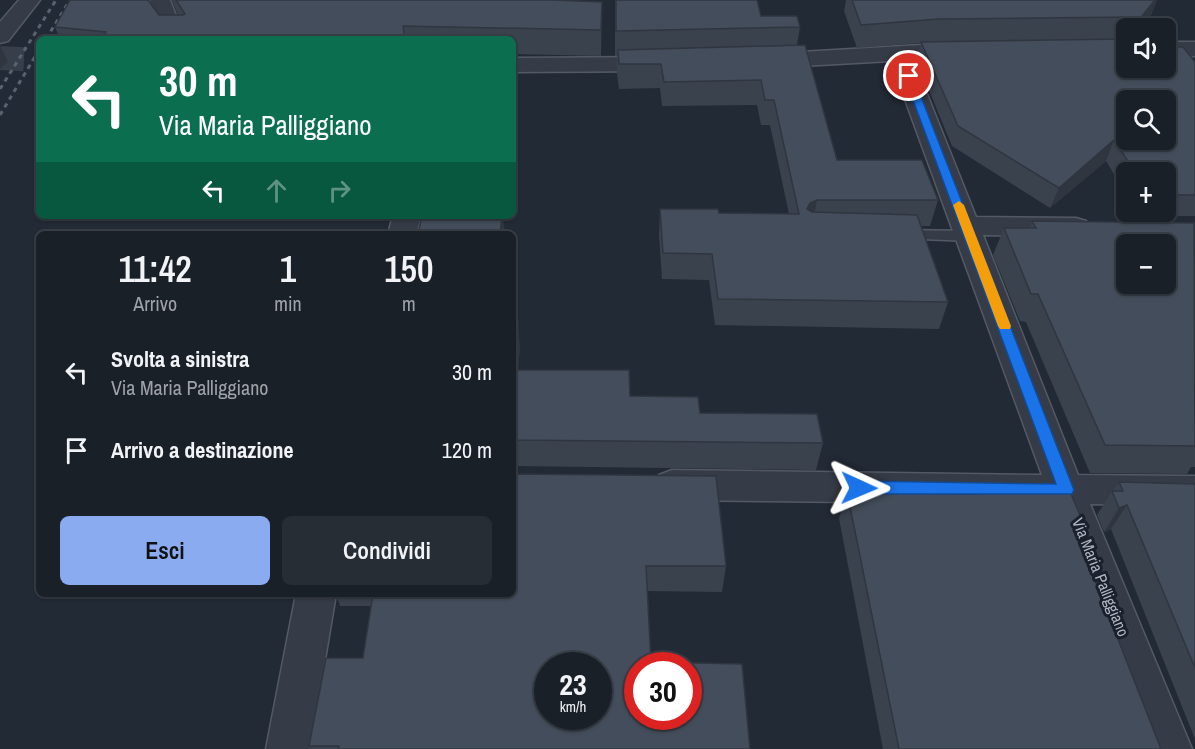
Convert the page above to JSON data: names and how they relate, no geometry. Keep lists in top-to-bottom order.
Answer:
{
  "streets": {
    "street": ["Via Maria Palliggiano"]
  },
  "page": {
    "map_buttons": ["+", "−"],
    "turn": ["30 m", "Via Maria Palliggiano"],
    "eta": [
      "11:42",
      "Arrivo",
      "1",
      "min",
      "150",
      "m"
    ],
    "list": [
      {
        "name": "Svolta a sinistra",
        "note": "Via Maria Palliggiano",
        "value": "30 m"
      },
      {
        "name": "Arrivo a destinazione",
        "value": "120 m"
      }
    ],
    "buttons": ["Esci", "Condividi"],
    "speed": "23 km/h",
    "limit": "30"
  }
}
